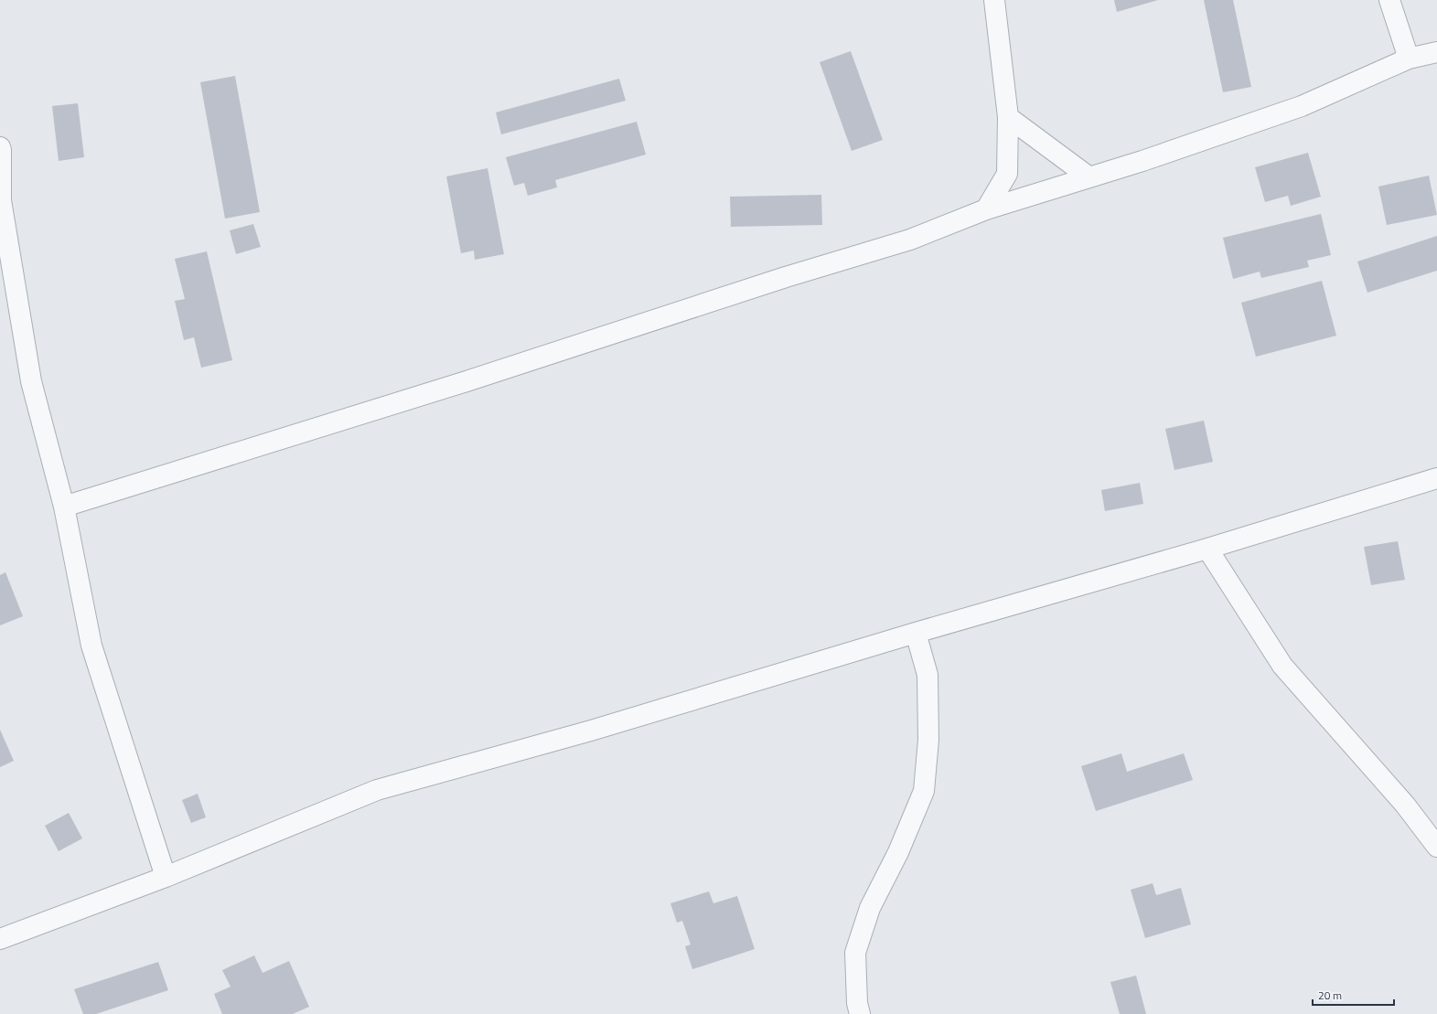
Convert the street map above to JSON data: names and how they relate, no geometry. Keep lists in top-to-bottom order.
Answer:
{
  "scale_bar": "20 m"
}
